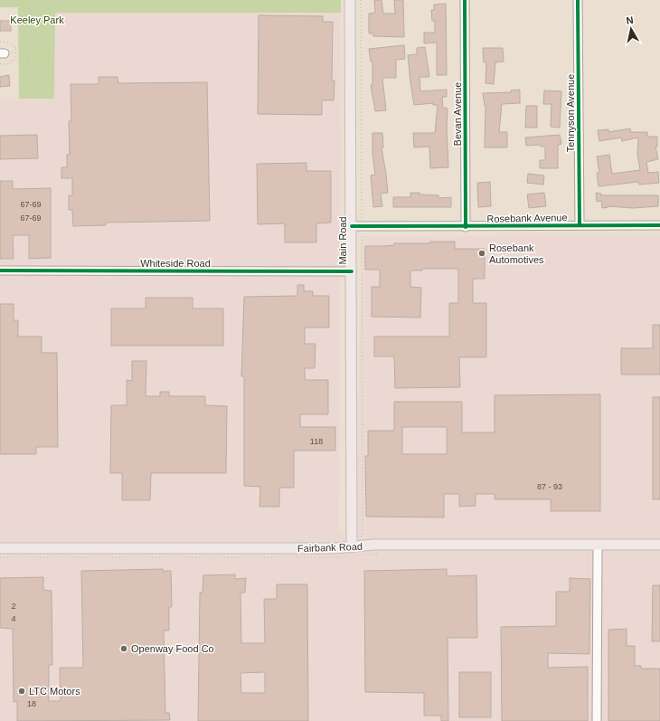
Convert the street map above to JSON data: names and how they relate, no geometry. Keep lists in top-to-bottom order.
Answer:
{
  "streets": {
    "main road": ["Main Road", "Fairbank Road"],
    "street": [
      "Tennyson Avenue",
      "Bevan Avenue",
      "Rosebank Avenue",
      "Whiteside Road"
    ]
  },
  "crossings": [
    ["Tennyson Avenue", "Rosebank Avenue"],
    ["Bevan Avenue", "Rosebank Avenue"],
    ["Rosebank Avenue", "Main Road"],
    ["Main Road", "Whiteside Road"],
    ["Main Road", "Fairbank Road"]
  ],
  "parks": ["Keeley Park"],
  "places": ["Rosebank Automotives", "Openway Food Co", "LTC Motors"],
  "house_numbers": [
    "67-69",
    "67-69",
    "118",
    "87 - 93",
    "2",
    "4",
    "18"
  ],
  "north": "top"
}
